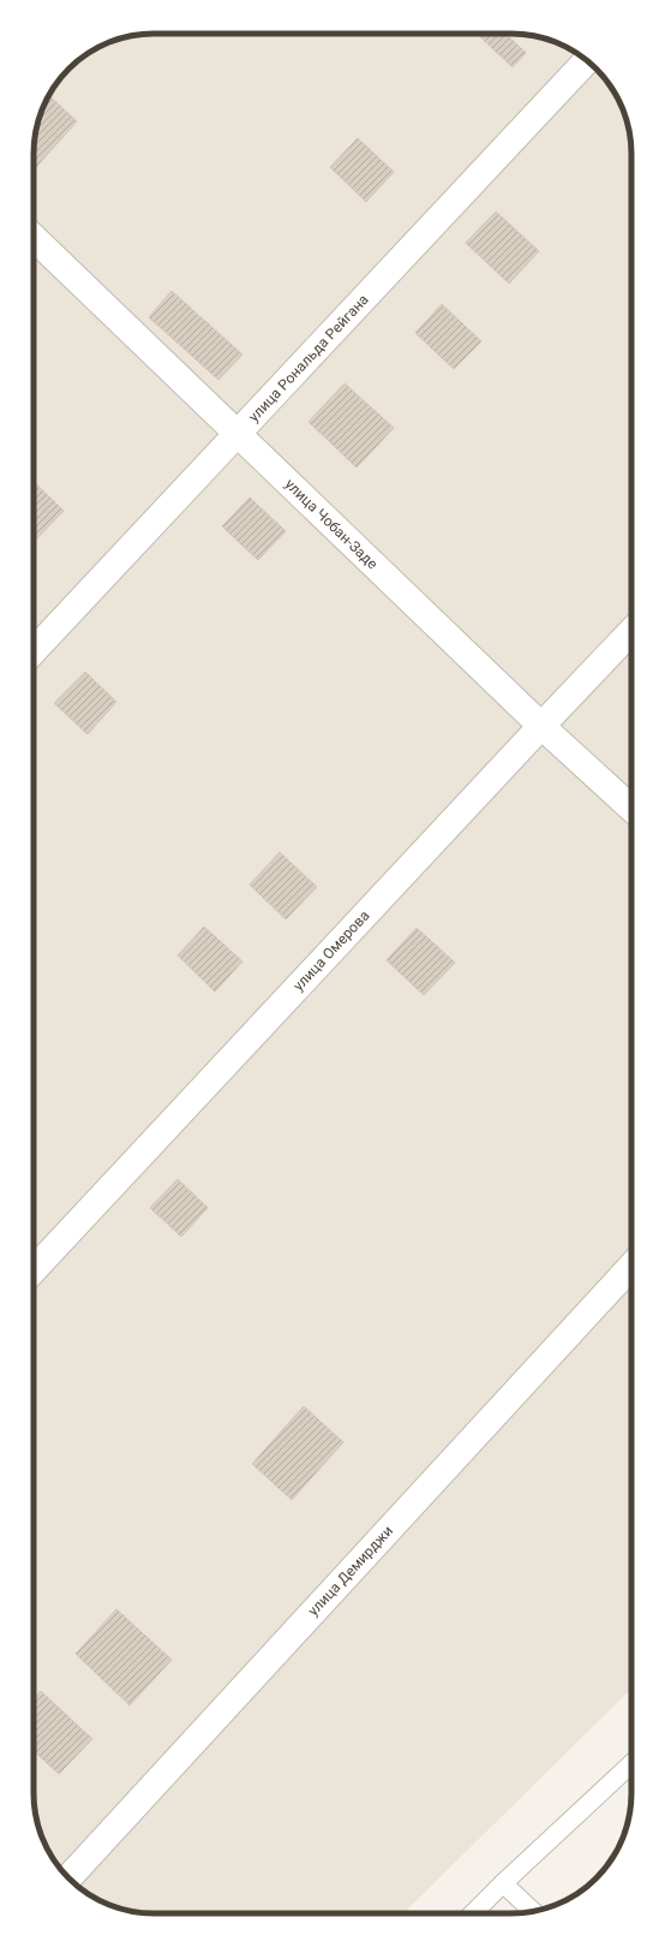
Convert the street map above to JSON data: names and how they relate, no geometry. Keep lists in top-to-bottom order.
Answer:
{
  "streets": {
    "street": [
      "улица Рональда Рейгана",
      "улица Чобан-Заде",
      "улица Омерова",
      "улица Демирджи"
    ]
  },
  "crossings": [
    ["улица Рональда Рейгана", "улица Чобан-Заде"],
    ["улица Чобан-Заде", "улица Омерова"]
  ]
}
